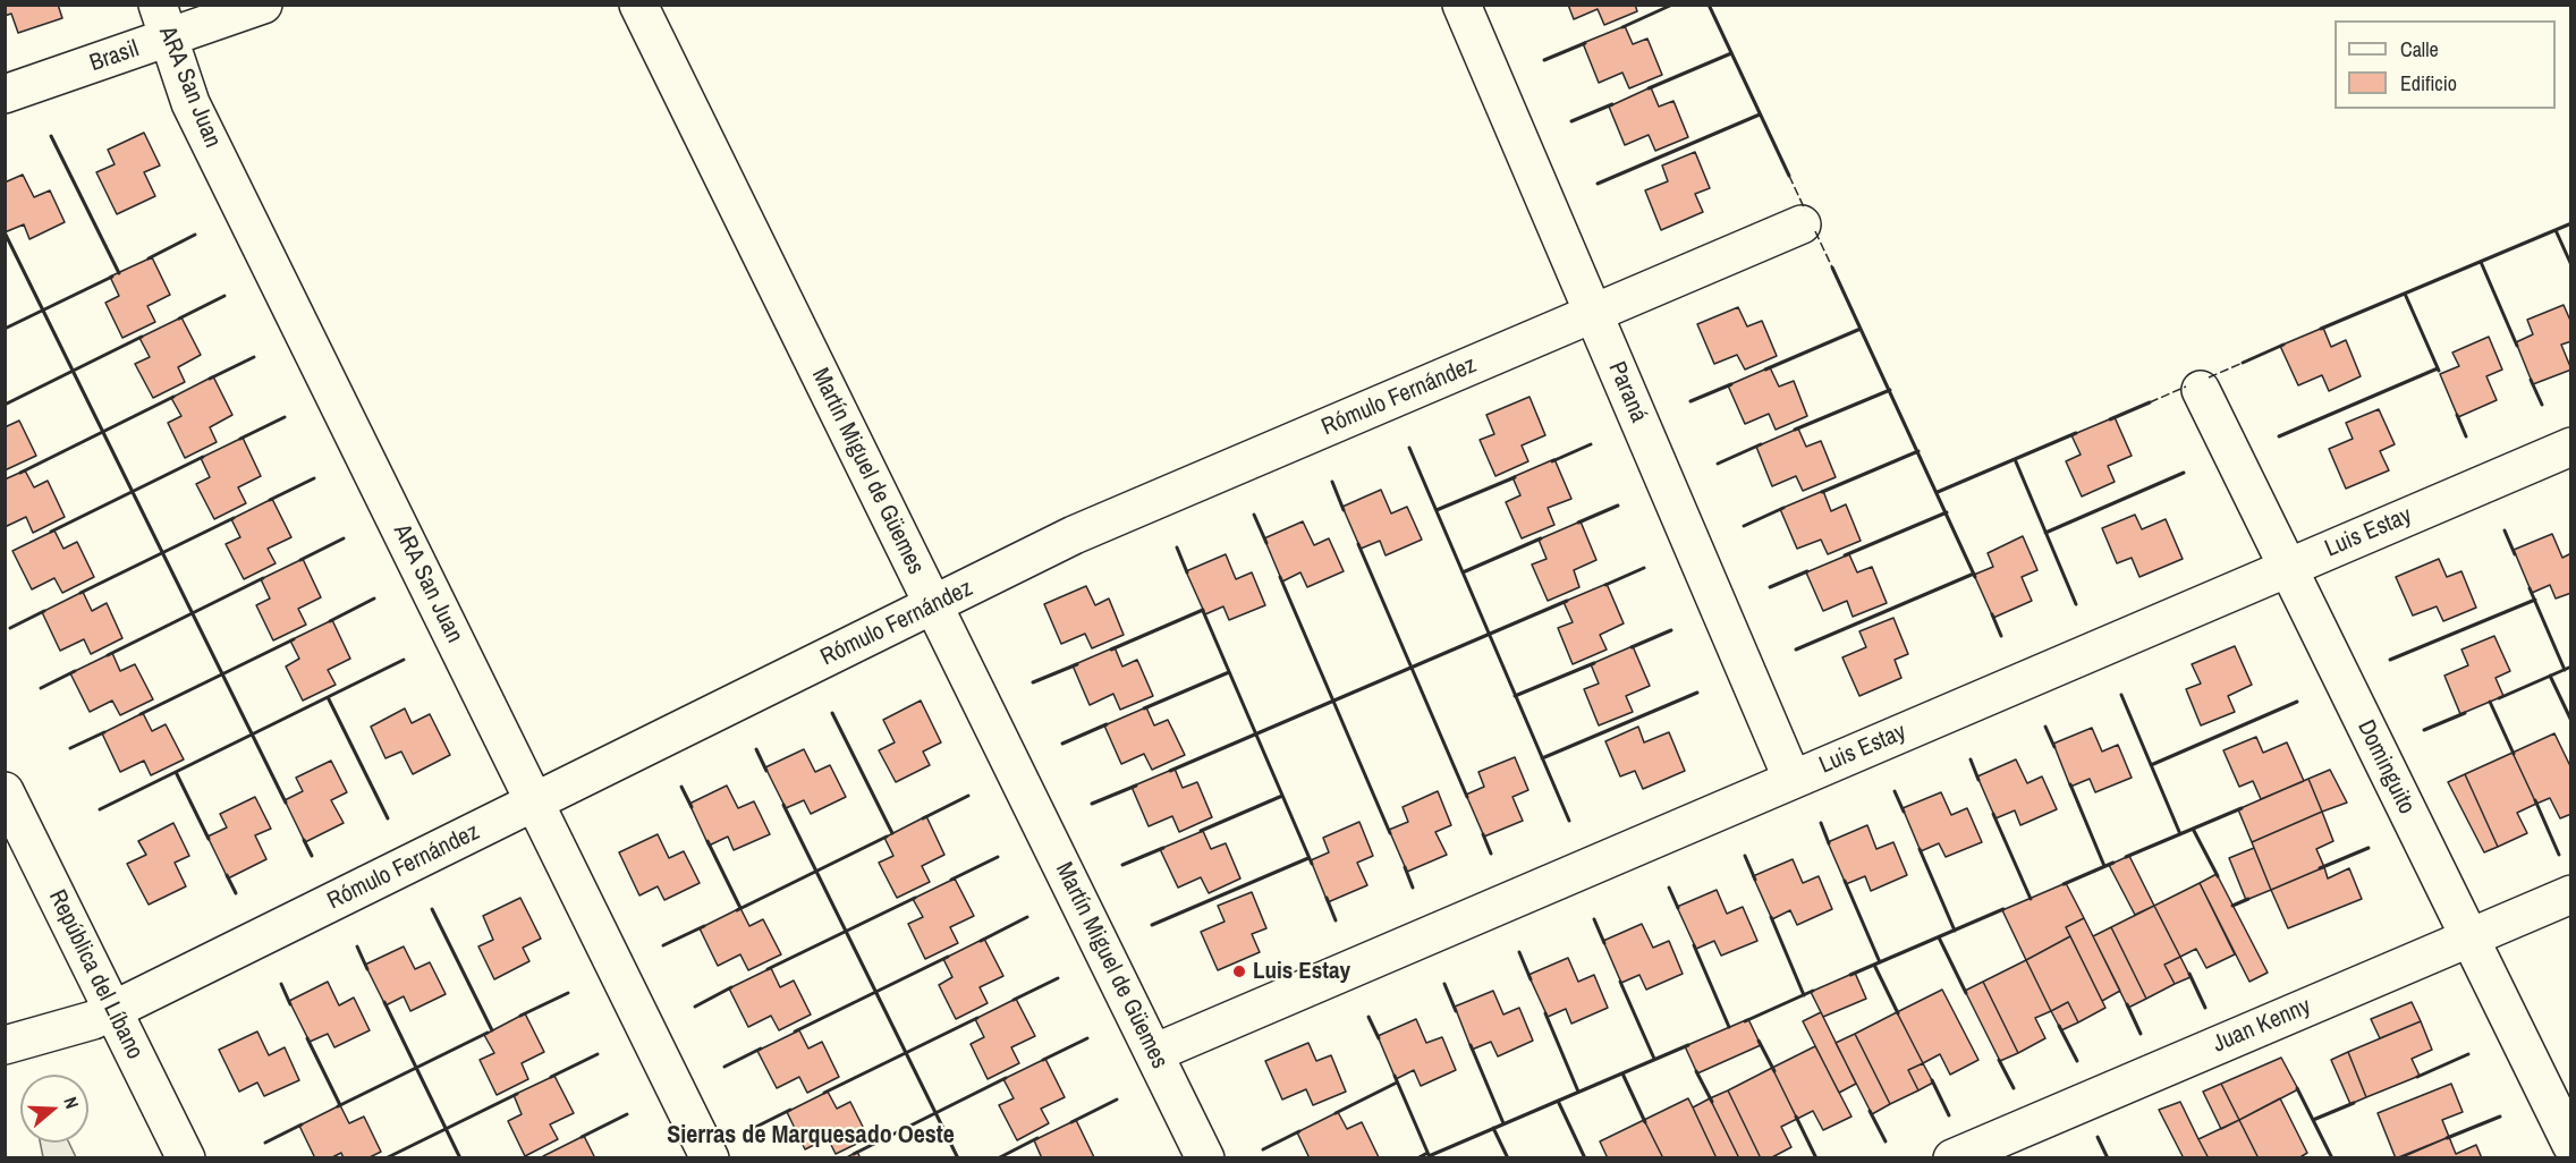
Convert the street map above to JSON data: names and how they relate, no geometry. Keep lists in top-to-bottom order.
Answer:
{
  "streets": {
    "street": [
      "Brasil",
      "ARA San Juan",
      "Paraná",
      "Rómulo Fernández",
      "Martín Miguel de Güemes",
      "Luis Estay",
      "Dominguito",
      "República del Líbano",
      "Juan Kenny"
    ]
  },
  "crossings": [
    ["Brasil", "ARA San Juan"],
    ["ARA San Juan", "Rómulo Fernández"],
    ["Paraná", "Rómulo Fernández"],
    ["Paraná", "Luis Estay"],
    ["Rómulo Fernández", "Martín Miguel de Güemes"],
    ["Rómulo Fernández", "República del Líbano"],
    ["Martín Miguel de Güemes", "Luis Estay"],
    ["Luis Estay", "Dominguito"],
    ["Dominguito", "Juan Kenny"]
  ],
  "districts": ["Sierras de Marquesado Oeste"],
  "places": ["Luis Estay"],
  "legend": ["Calle", "Edificio"],
  "north": "right"
}
